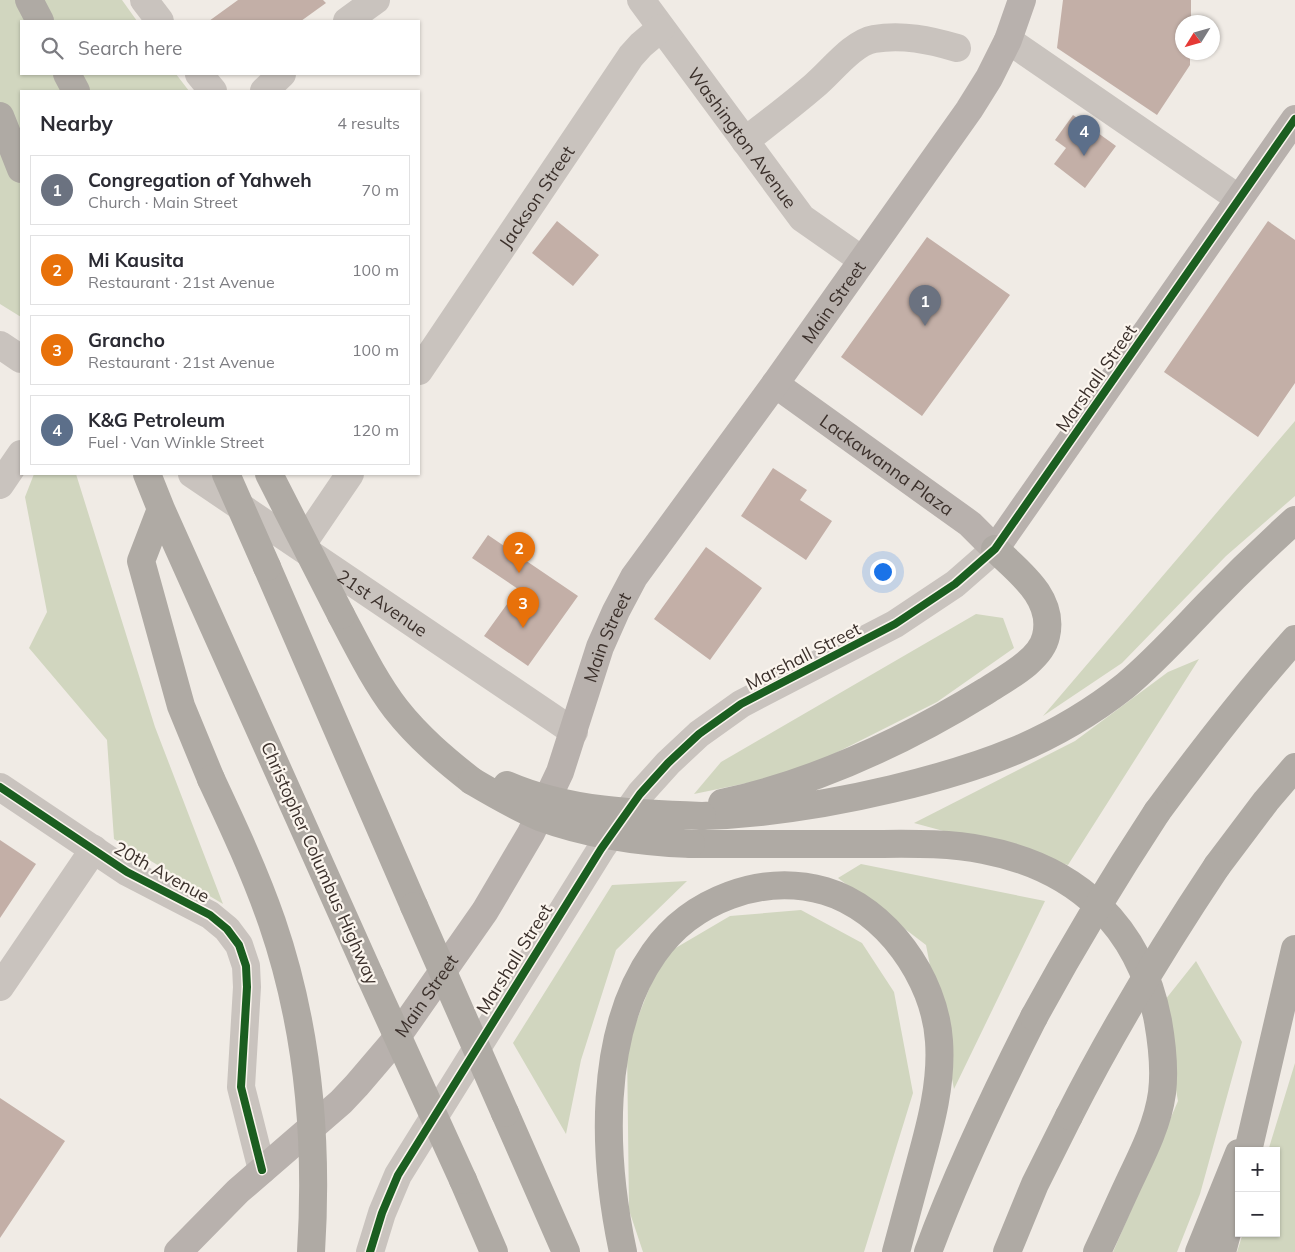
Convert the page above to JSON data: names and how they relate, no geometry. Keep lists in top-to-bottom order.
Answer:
{
  "streets": {
    "highway": ["Christopher Columbus Highway"],
    "main road": ["Main Street", "Marshall Street", "Lackawanna Plaza"],
    "street": [
      "Washington Avenue",
      "Jackson Street",
      "21st Avenue",
      "20th Avenue"
    ]
  },
  "crossings": [
    ["Washington Avenue", "Jackson Street"],
    ["Washington Avenue", "Main Street"],
    ["Main Street", "Lackawanna Plaza"],
    ["Main Street", "21st Avenue"],
    ["Main Street", "20th Avenue"],
    ["Marshall Street", "Lackawanna Plaza"]
  ],
  "north": "bottom left",
  "page": {
    "search": "Search here",
    "heading": ["Nearby", "4 results"],
    "pins": [
      "4",
      "1",
      "2",
      "3"
    ],
    "list": [
      {
        "mark": "1",
        "name": "Congregation of Yahweh",
        "note": "Church · Main Street",
        "value": "70 m"
      },
      {
        "mark": "2",
        "name": "Mi Kausita",
        "note": "Restaurant · 21st Avenue",
        "value": "100 m"
      },
      {
        "mark": "3",
        "name": "Grancho",
        "note": "Restaurant · 21st Avenue",
        "value": "100 m"
      },
      {
        "mark": "4",
        "name": "K&G Petroleum",
        "note": "Fuel · Van Winkle Street",
        "value": "120 m"
      }
    ],
    "map_buttons": ["+", "−"]
  }
}
